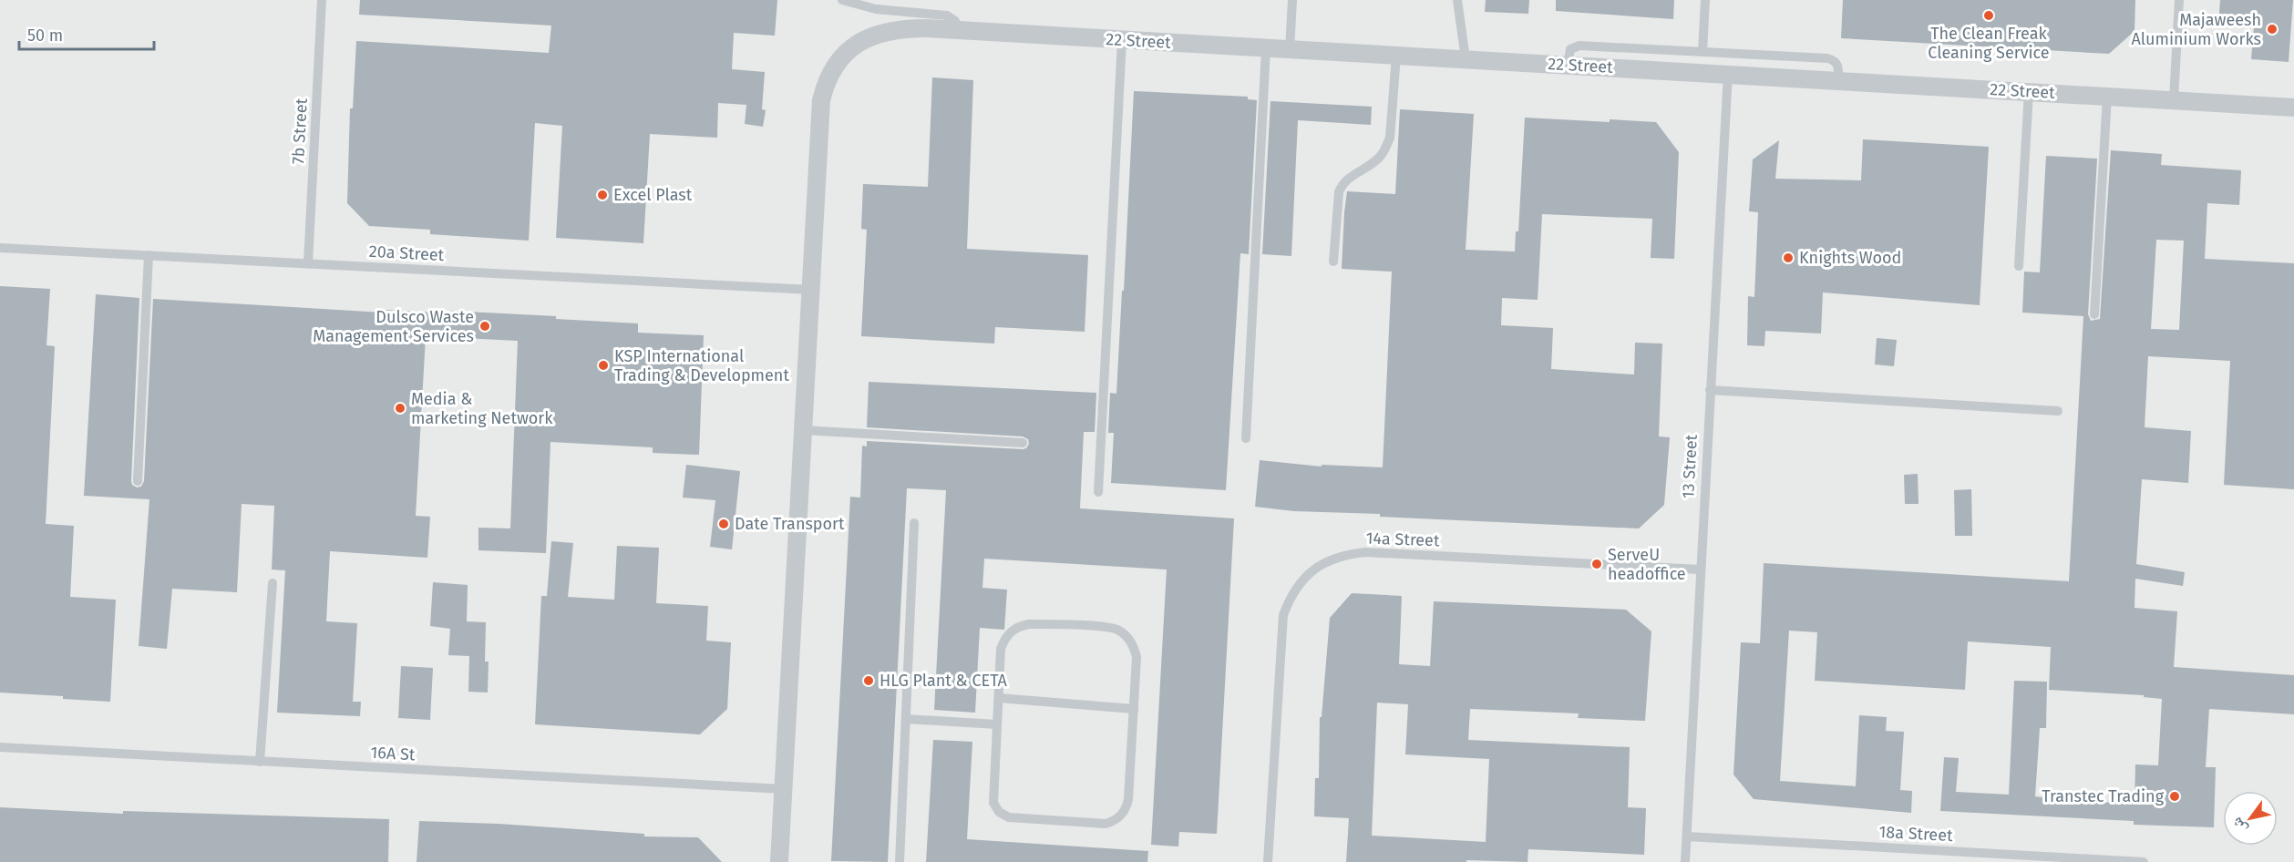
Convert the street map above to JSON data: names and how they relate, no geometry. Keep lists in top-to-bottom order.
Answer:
{
  "streets": {
    "street": ["22 Street"],
    "lane": [
      "7b Street",
      "20a Street",
      "13 Street",
      "14a Street",
      "16A St",
      "18a Street"
    ]
  },
  "crossings": [
    ["22 Street", "20a Street"],
    ["22 Street", "13 Street"],
    ["7b Street", "20a Street"],
    ["13 Street", "14a Street"],
    ["13 Street", "18a Street"]
  ],
  "places": [
    "The Clean Freak Cleaning Service",
    "Majaweesh Aluminium Works",
    "Excel Plast",
    "Knights Wood",
    "Dulsco Waste Management Services",
    "KSP International Trading & Development",
    "Media & marketing Network",
    "Date Transport",
    "ServeU headoffice",
    "HLG Plant & CETA",
    "Transtec Trading"
  ],
  "scale_bar": "50 m",
  "north": "bottom left"
}
